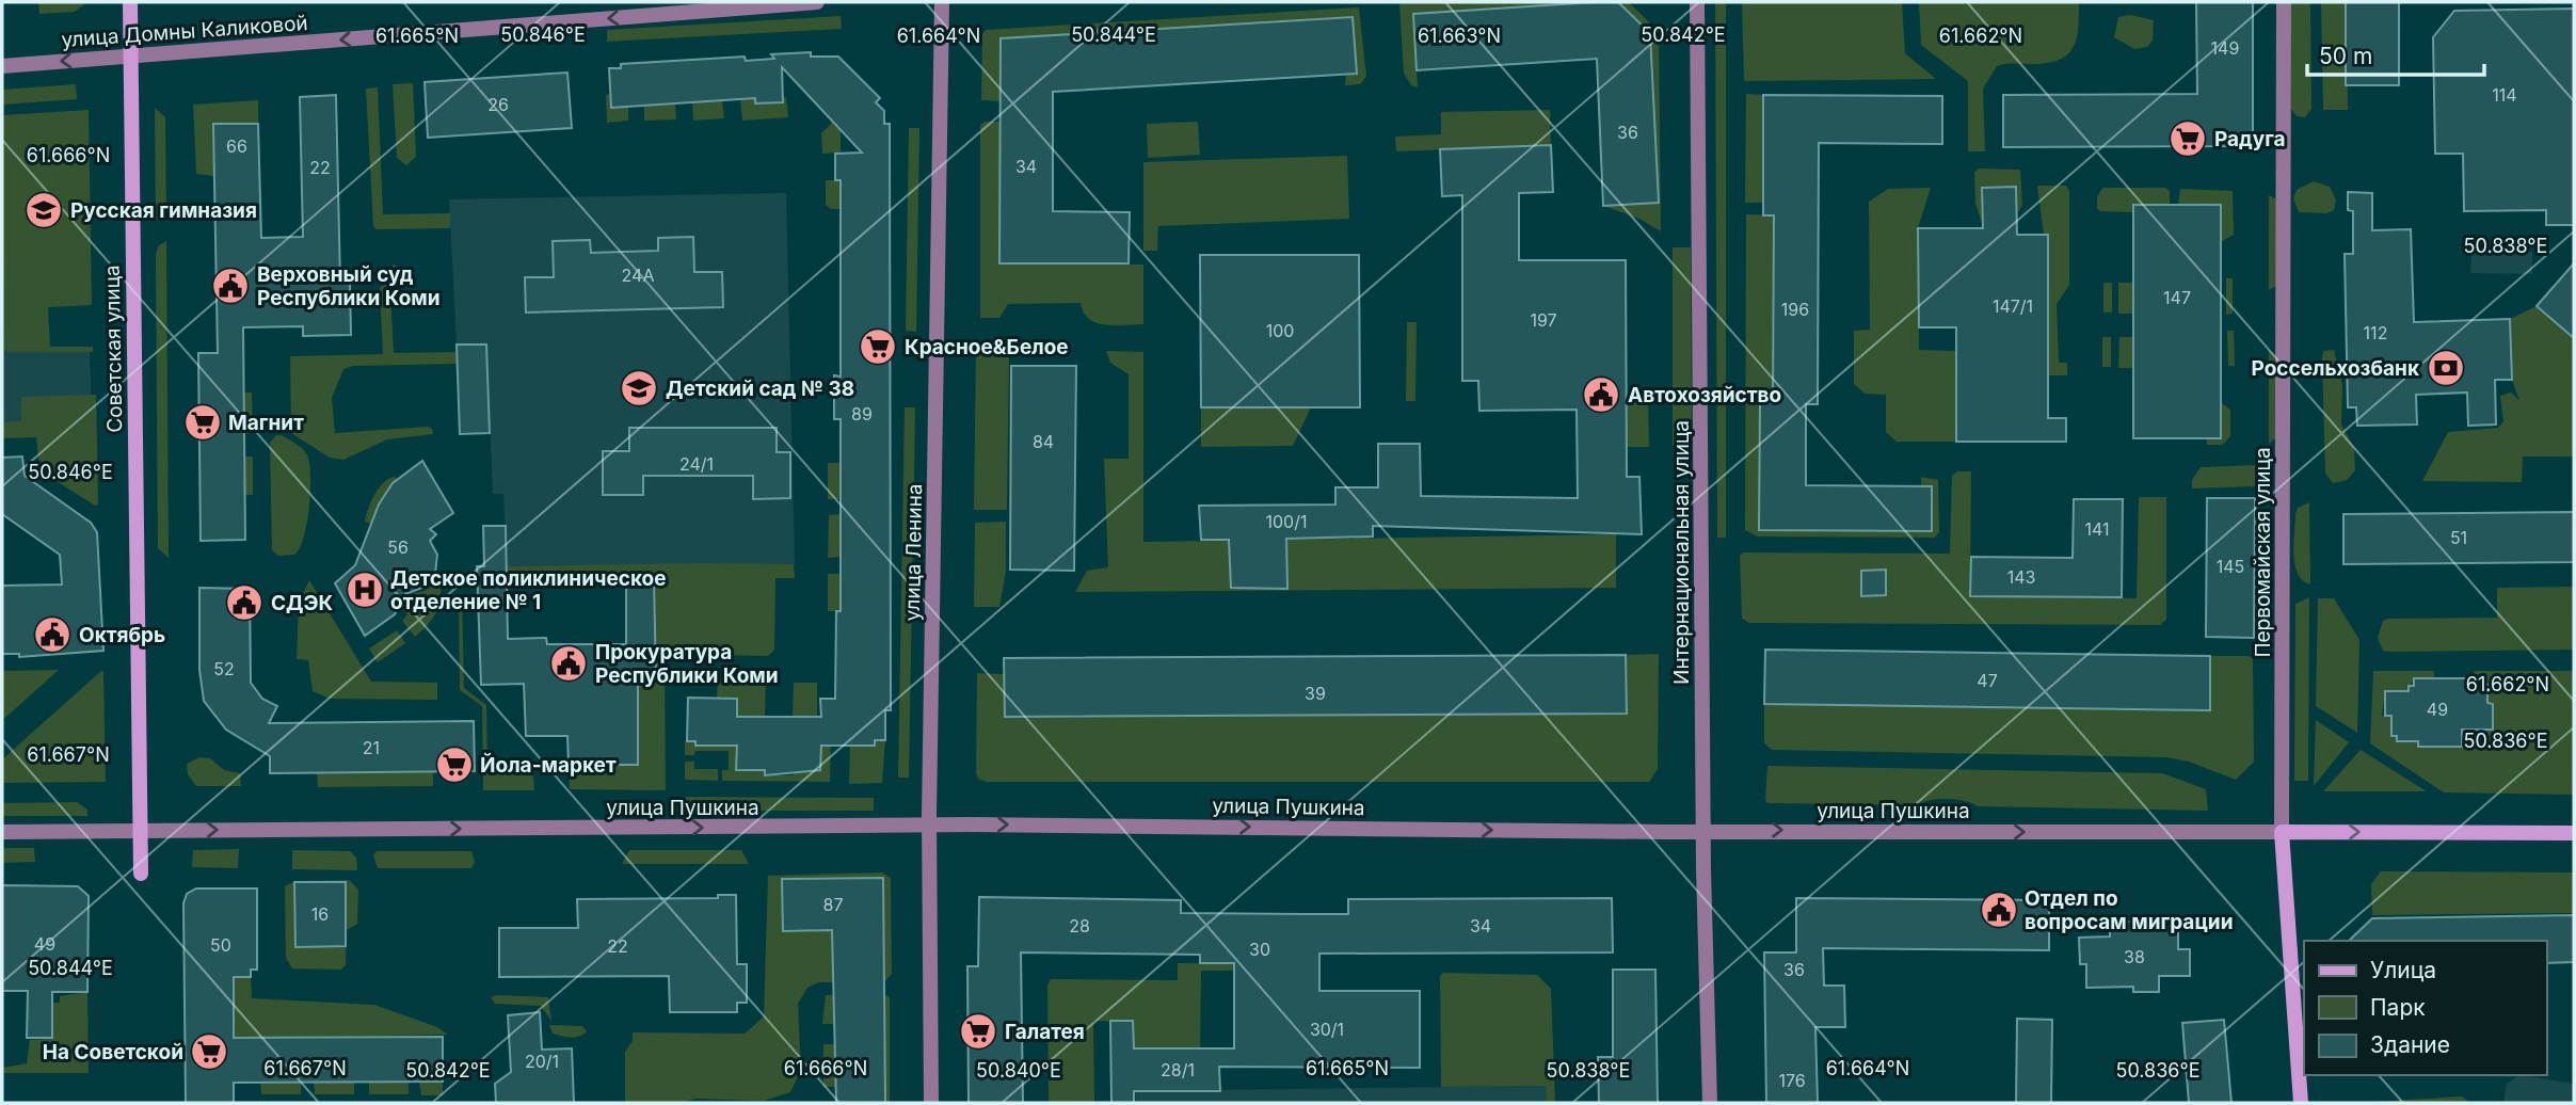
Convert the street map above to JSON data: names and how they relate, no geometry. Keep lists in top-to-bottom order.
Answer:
{
  "streets": {
    "main road": ["Советская улица", "Первомайская улица", "улица Пушкина"],
    "street": ["улица Домны Каликовой", "улица Ленина", "Интернациональная улица"]
  },
  "crossings": [
    ["улица Домны Каликовой", "Советская улица"],
    ["Советская улица", "улица Пушкина"],
    ["улица Ленина", "улица Пушкина"],
    ["Интернациональная улица", "улица Пушкина"],
    ["Первомайская улица", "улица Пушкина"]
  ],
  "one_way": ["улица Домны Каликовой", "улица Пушкина"],
  "places": {
    "supermarket": [
      "Радуга",
      "Красное&Белое",
      "Магнит",
      "Йола-маркет",
      "Галатея",
      "На Советской"
    ],
    "school or university": ["Русская гимназия", "Детский сад № 38"],
    "public building": [
      "Верховный суд Республики Коми",
      "Автохозяйство",
      "СДЭК",
      "Октябрь",
      "Прокуратура Республики Коми",
      "Отдел по вопросам миграции"
    ],
    "bank": ["Россельхозбанк"],
    "hospital": ["Детское поликлиническое отделение № 1"]
  },
  "house_numbers": [
    "149",
    "114",
    "26",
    "36",
    "66",
    "34",
    "22",
    "24А",
    "147",
    "147/1",
    "196",
    "197",
    "100",
    "112",
    "89",
    "84",
    "24/1",
    "100/1",
    "141",
    "51",
    "56",
    "145",
    "143",
    "52",
    "47",
    "39",
    "49",
    "21",
    "87",
    "16",
    "28",
    "34",
    "49",
    "50",
    "22",
    "30",
    "38",
    "36",
    "30/1",
    "20/1",
    "28/1",
    "176"
  ],
  "legend": ["Улица", "Парк", "Здание"],
  "scale_bar": "50 m",
  "coordinates": [
    "50.846°E",
    "50.844°E",
    "50.842°E",
    "61.665°N",
    "61.664°N",
    "61.663°N",
    "61.662°N",
    "61.666°N",
    "50.838°E",
    "50.836°E",
    "61.667°N",
    "50.840°E"
  ]
}
